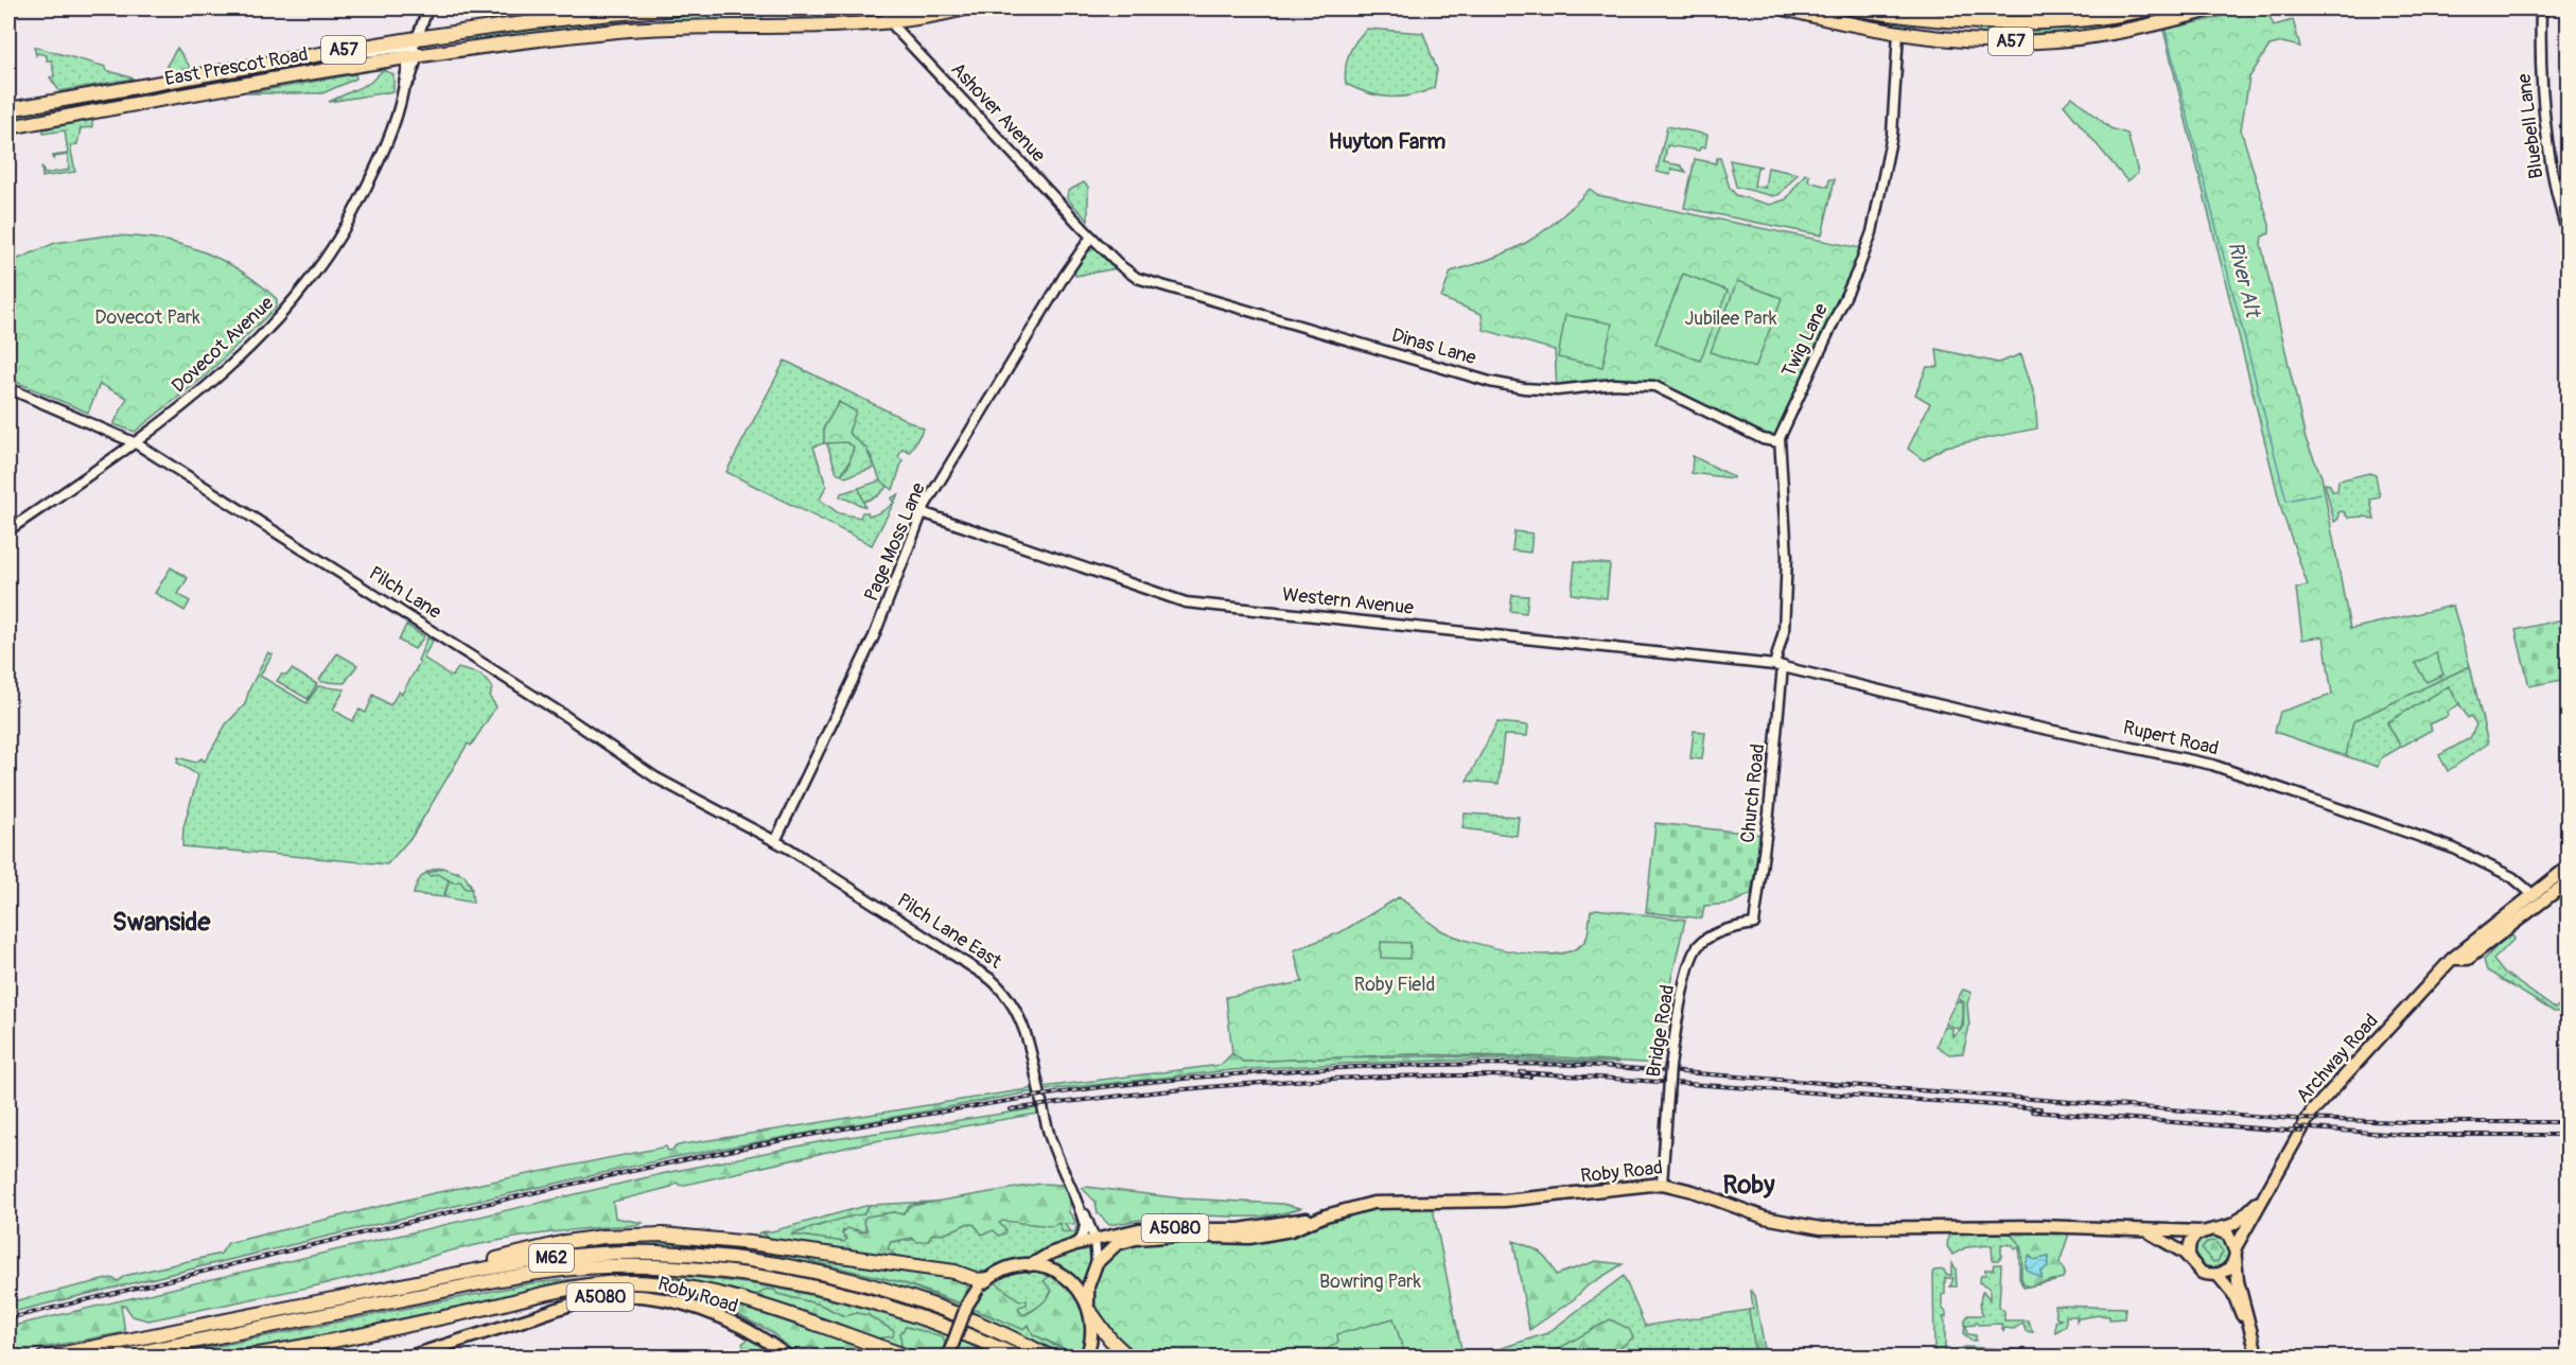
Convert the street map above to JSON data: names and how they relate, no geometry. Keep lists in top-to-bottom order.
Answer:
{
  "streets": {
    "highway": ["A57", "East Prescot Road", "M62"],
    "main road": ["Archway Road", "Roby Road", "A5080"],
    "street": [
      "Ashover Avenue",
      "Bluebell Lane",
      "Twig Lane",
      "Dovecot Avenue",
      "Dinas Lane",
      "Page Moss Lane",
      "Pilch Lane",
      "Western Avenue",
      "Rupert Road",
      "Church Road",
      "Pilch Lane East",
      "Bridge Road"
    ]
  },
  "crossings": [
    ["A57", "Twig Lane"],
    ["East Prescot Road", "Ashover Avenue"],
    ["East Prescot Road", "Dovecot Avenue"],
    ["Ashover Avenue", "Dinas Lane"],
    ["Ashover Avenue", "Page Moss Lane"],
    ["Twig Lane", "Dinas Lane"],
    ["Twig Lane", "Western Avenue"],
    ["Twig Lane", "Rupert Road"],
    ["Twig Lane", "Church Road"],
    ["Dovecot Avenue", "Pilch Lane"],
    ["Dinas Lane", "Page Moss Lane"],
    ["Page Moss Lane", "Pilch Lane"],
    ["Page Moss Lane", "Western Avenue"],
    ["Page Moss Lane", "Pilch Lane East"],
    ["Pilch Lane", "Pilch Lane East"],
    ["Western Avenue", "Rupert Road"],
    ["Western Avenue", "Church Road"],
    ["Rupert Road", "Church Road"],
    ["Rupert Road", "Archway Road"],
    ["Church Road", "Bridge Road"],
    ["Pilch Lane East", "Roby Road"],
    ["Bridge Road", "Roby Road"],
    ["Archway Road", "Roby Road"],
    ["Archway Road", "A5080"],
    ["Roby Road", "A5080"]
  ],
  "districts": ["Huyton Farm", "Swanside", "Roby"],
  "water": ["River Alt"],
  "parks": [
    "Dovecot Park",
    "Jubilee Park",
    "Roby Field",
    "Bowring Park"
  ]
}
